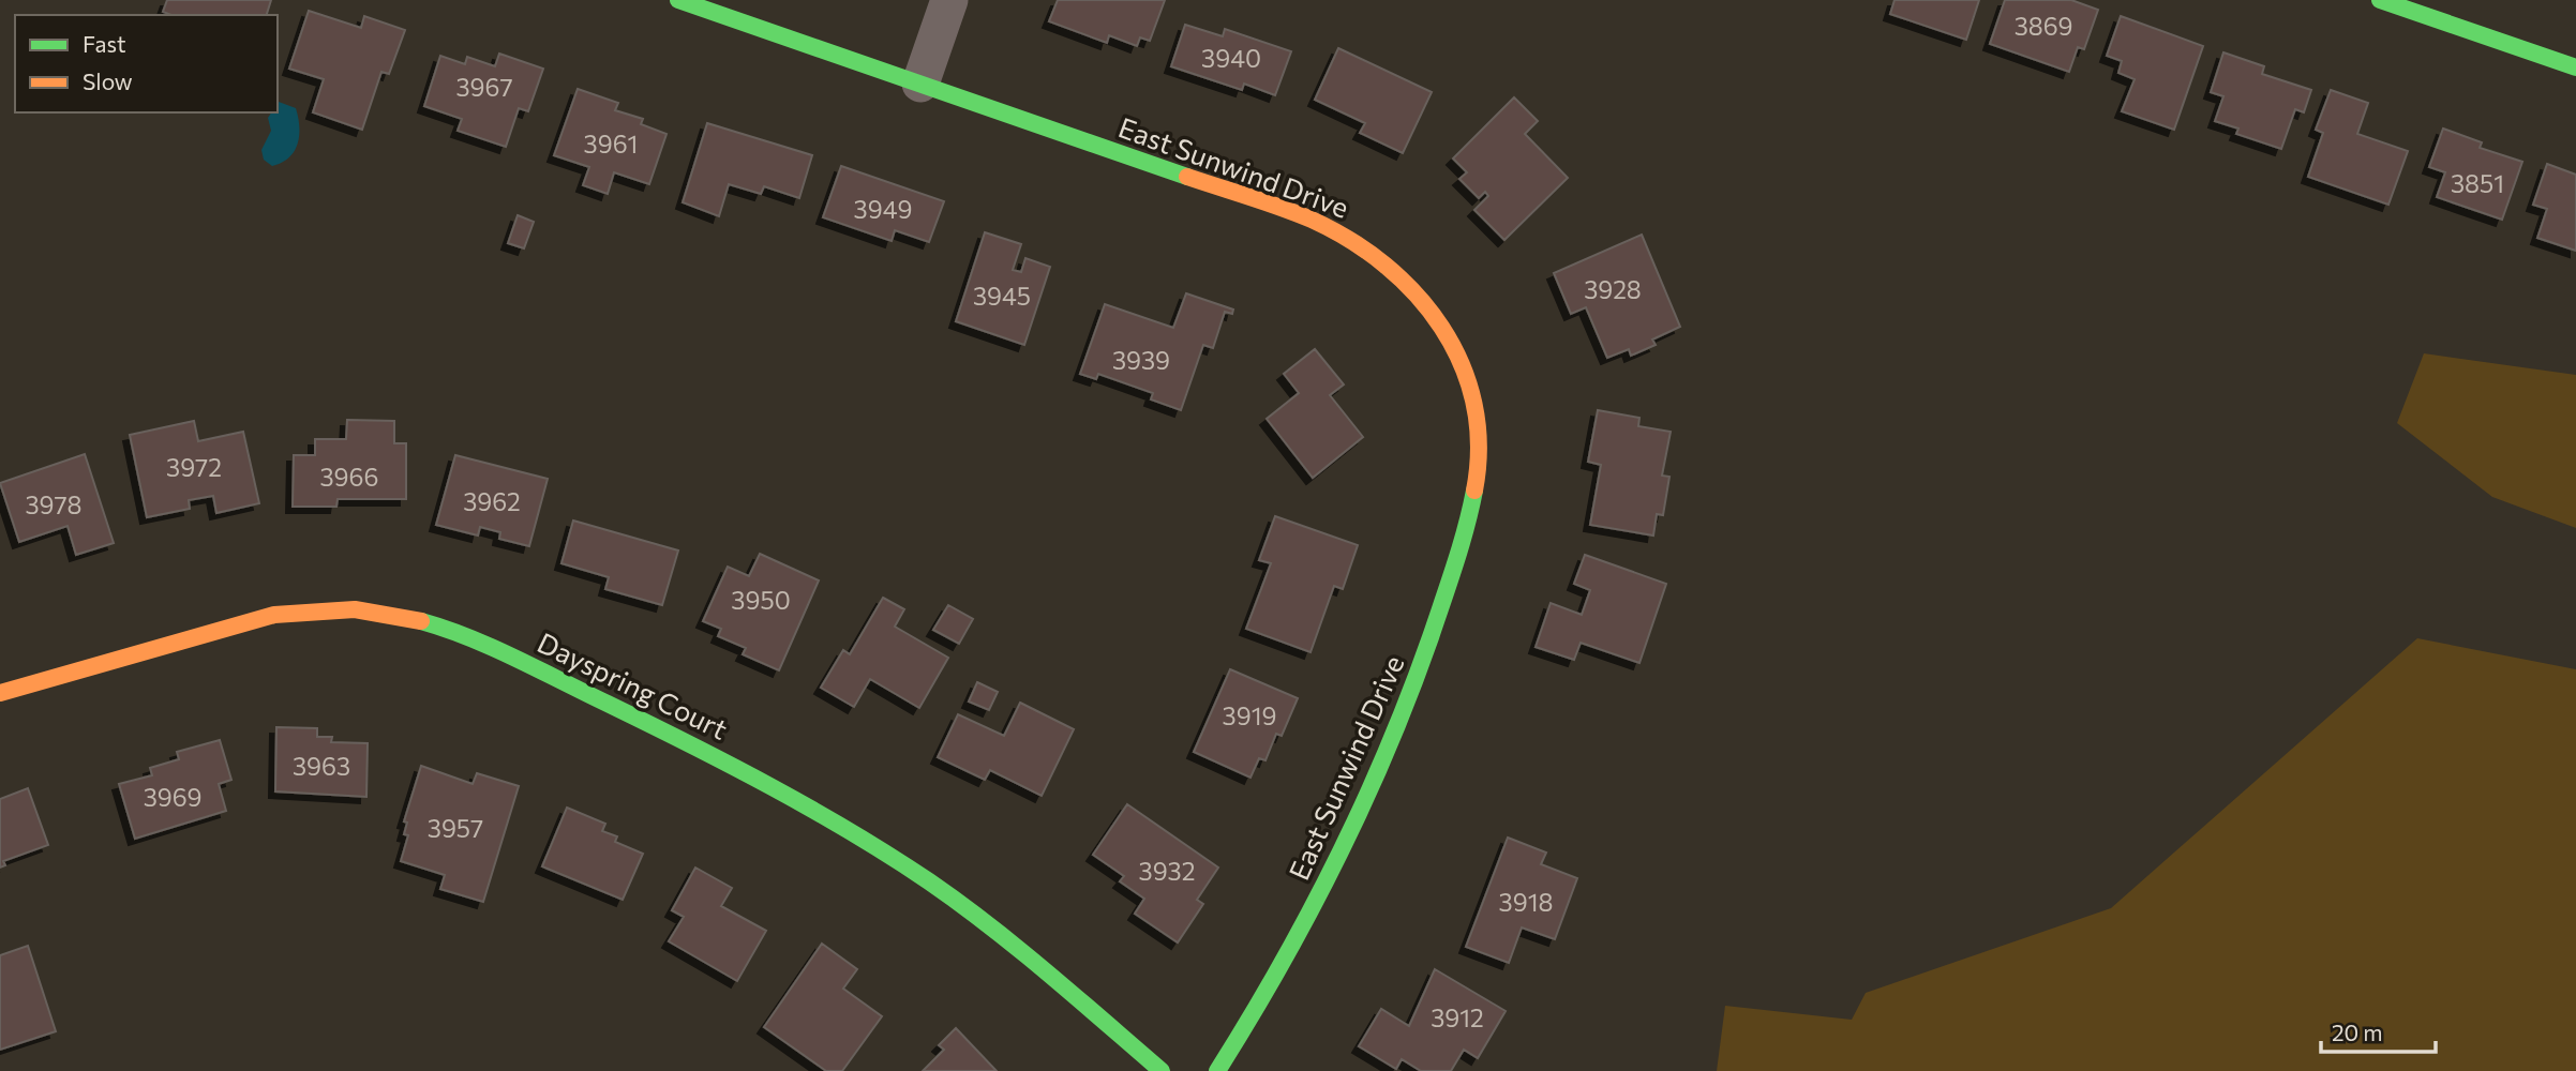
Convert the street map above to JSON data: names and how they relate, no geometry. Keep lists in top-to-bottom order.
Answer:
{
  "streets": {
    "street": ["East Sunwind Drive", "Dayspring Court"]
  },
  "house_numbers": [
    "3869",
    "3940",
    "3967",
    "3961",
    "3851",
    "3949",
    "3928",
    "3945",
    "3939",
    "3972",
    "3966",
    "3962",
    "3978",
    "3950",
    "3919",
    "3963",
    "3969",
    "3957",
    "3932",
    "3918",
    "3912"
  ],
  "legend": ["Fast", "Slow"],
  "scale_bar": "20 m"
}
